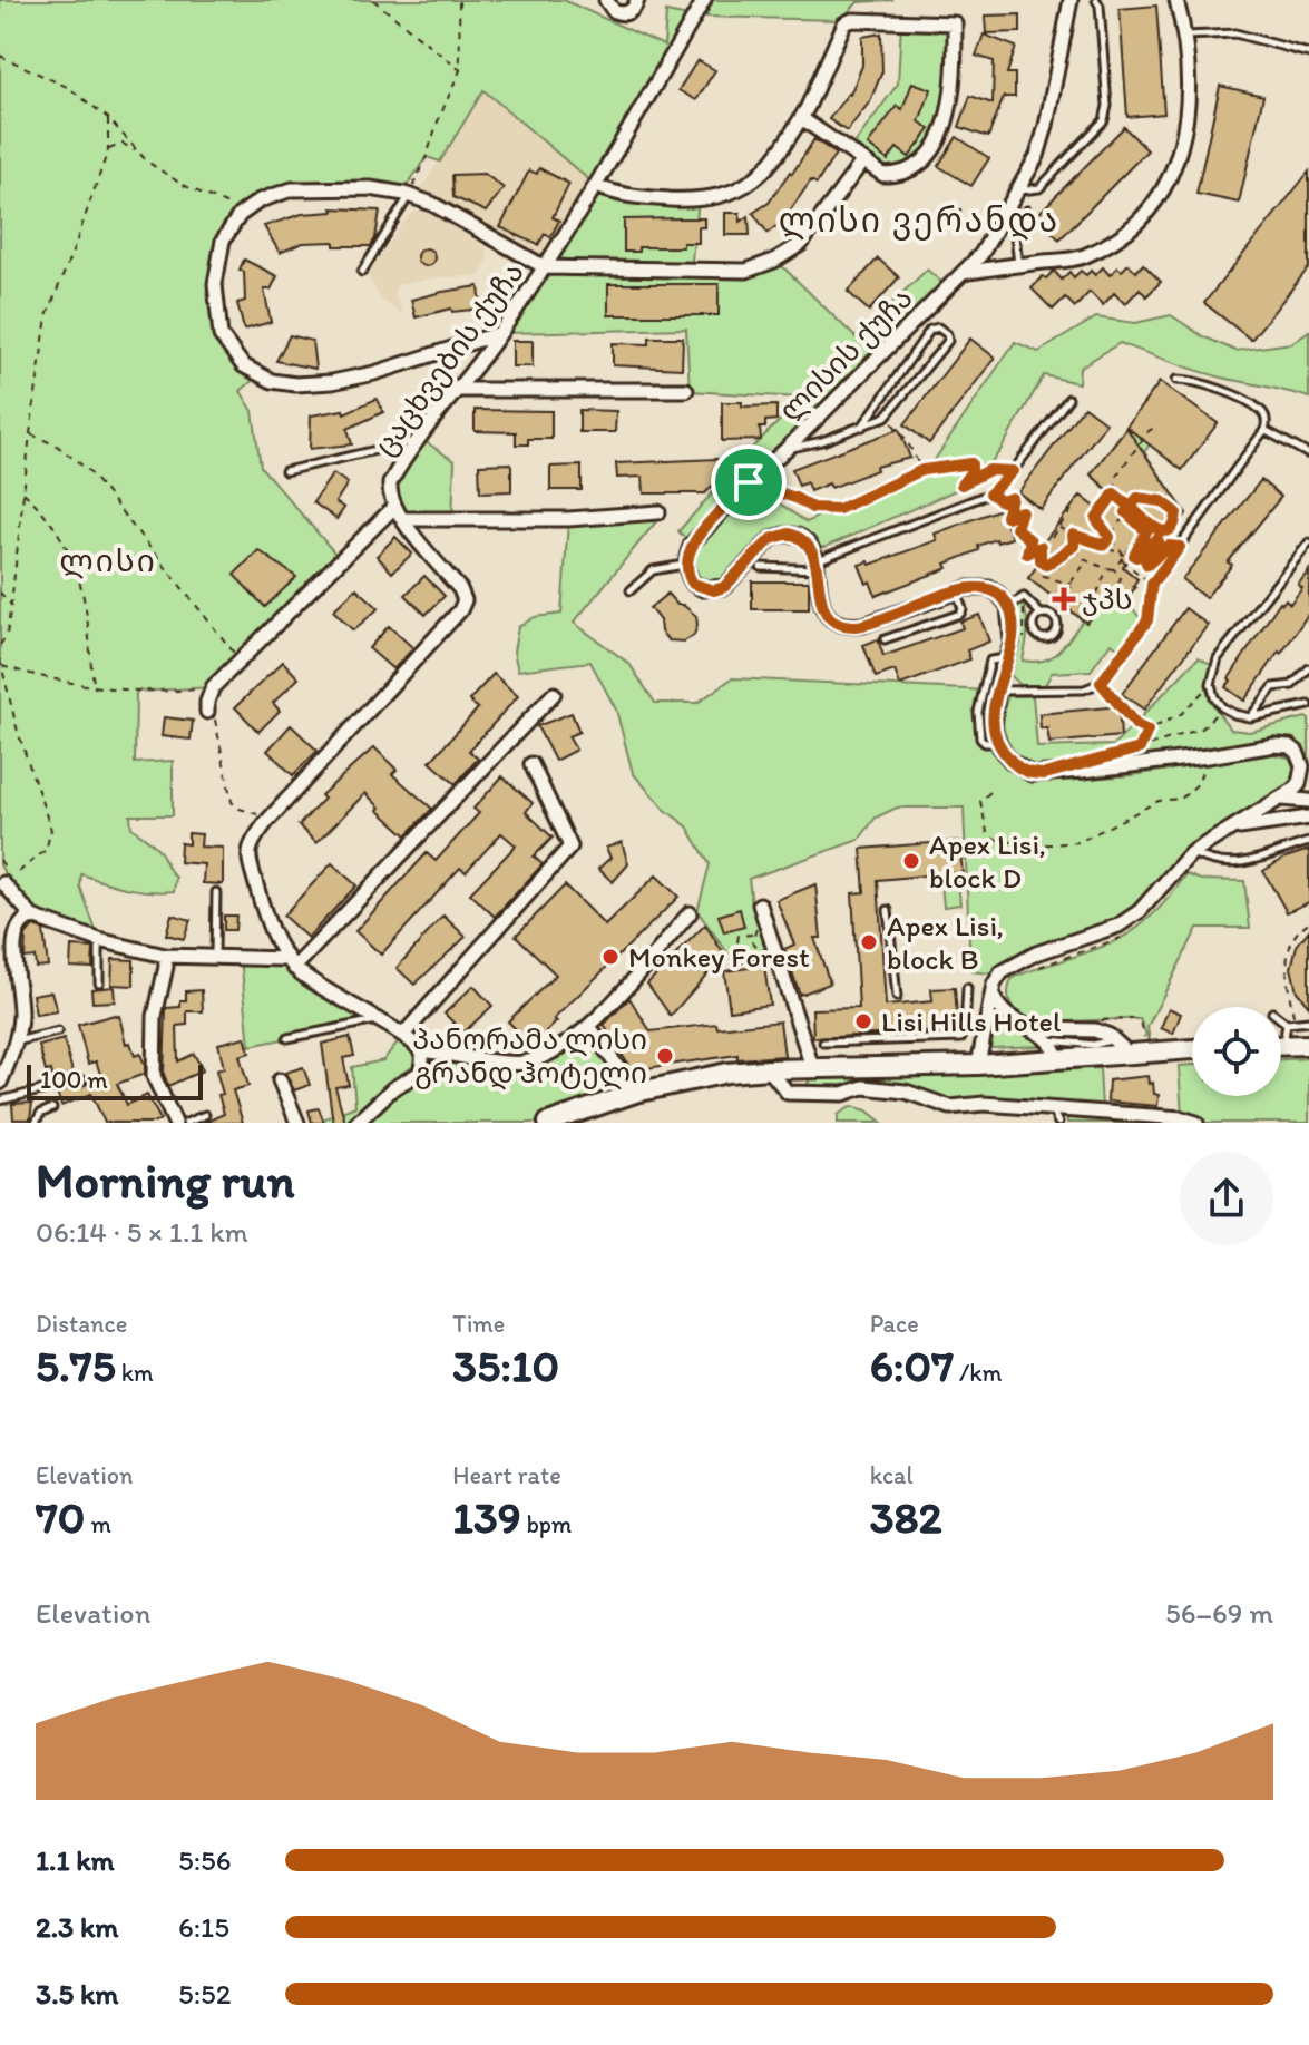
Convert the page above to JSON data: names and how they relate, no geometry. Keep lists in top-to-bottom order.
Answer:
{
  "streets": {
    "street": ["ლისის ქუჩა", "ცაცხვების ქუჩა"]
  },
  "districts": ["ლისი ვერანდა", "ლისი"],
  "places": {
    "health": ["ჯპს"],
    "other": [
      "Apex Lisi, block D",
      "Apex Lisi, block B",
      "Monkey Forest",
      "Lisi Hills Hotel",
      "პანორამა ლისი გრანდ ჰოტელი"
    ]
  },
  "scale_bar": "100 m",
  "page": {
    "scale": "100 m",
    "heading": ["Morning run", "06:14 · 5 × 1.1 km"],
    "stats": [
      ["Distance", "5.75 km"],
      ["Time", "35:10"],
      ["Pace", "6:07 /km"],
      ["Elevation", "70 m"],
      ["Heart rate", "139 bpm"],
      ["kcal", "382"]
    ],
    "chart": ["Elevation", "56–69 m"],
    "list": [
      {
        "name": "1.1 km",
        "note": "5:56"
      },
      {
        "name": "2.3 km",
        "note": "6:15"
      },
      {
        "name": "3.5 km",
        "note": "5:52"
      }
    ]
  }
}
